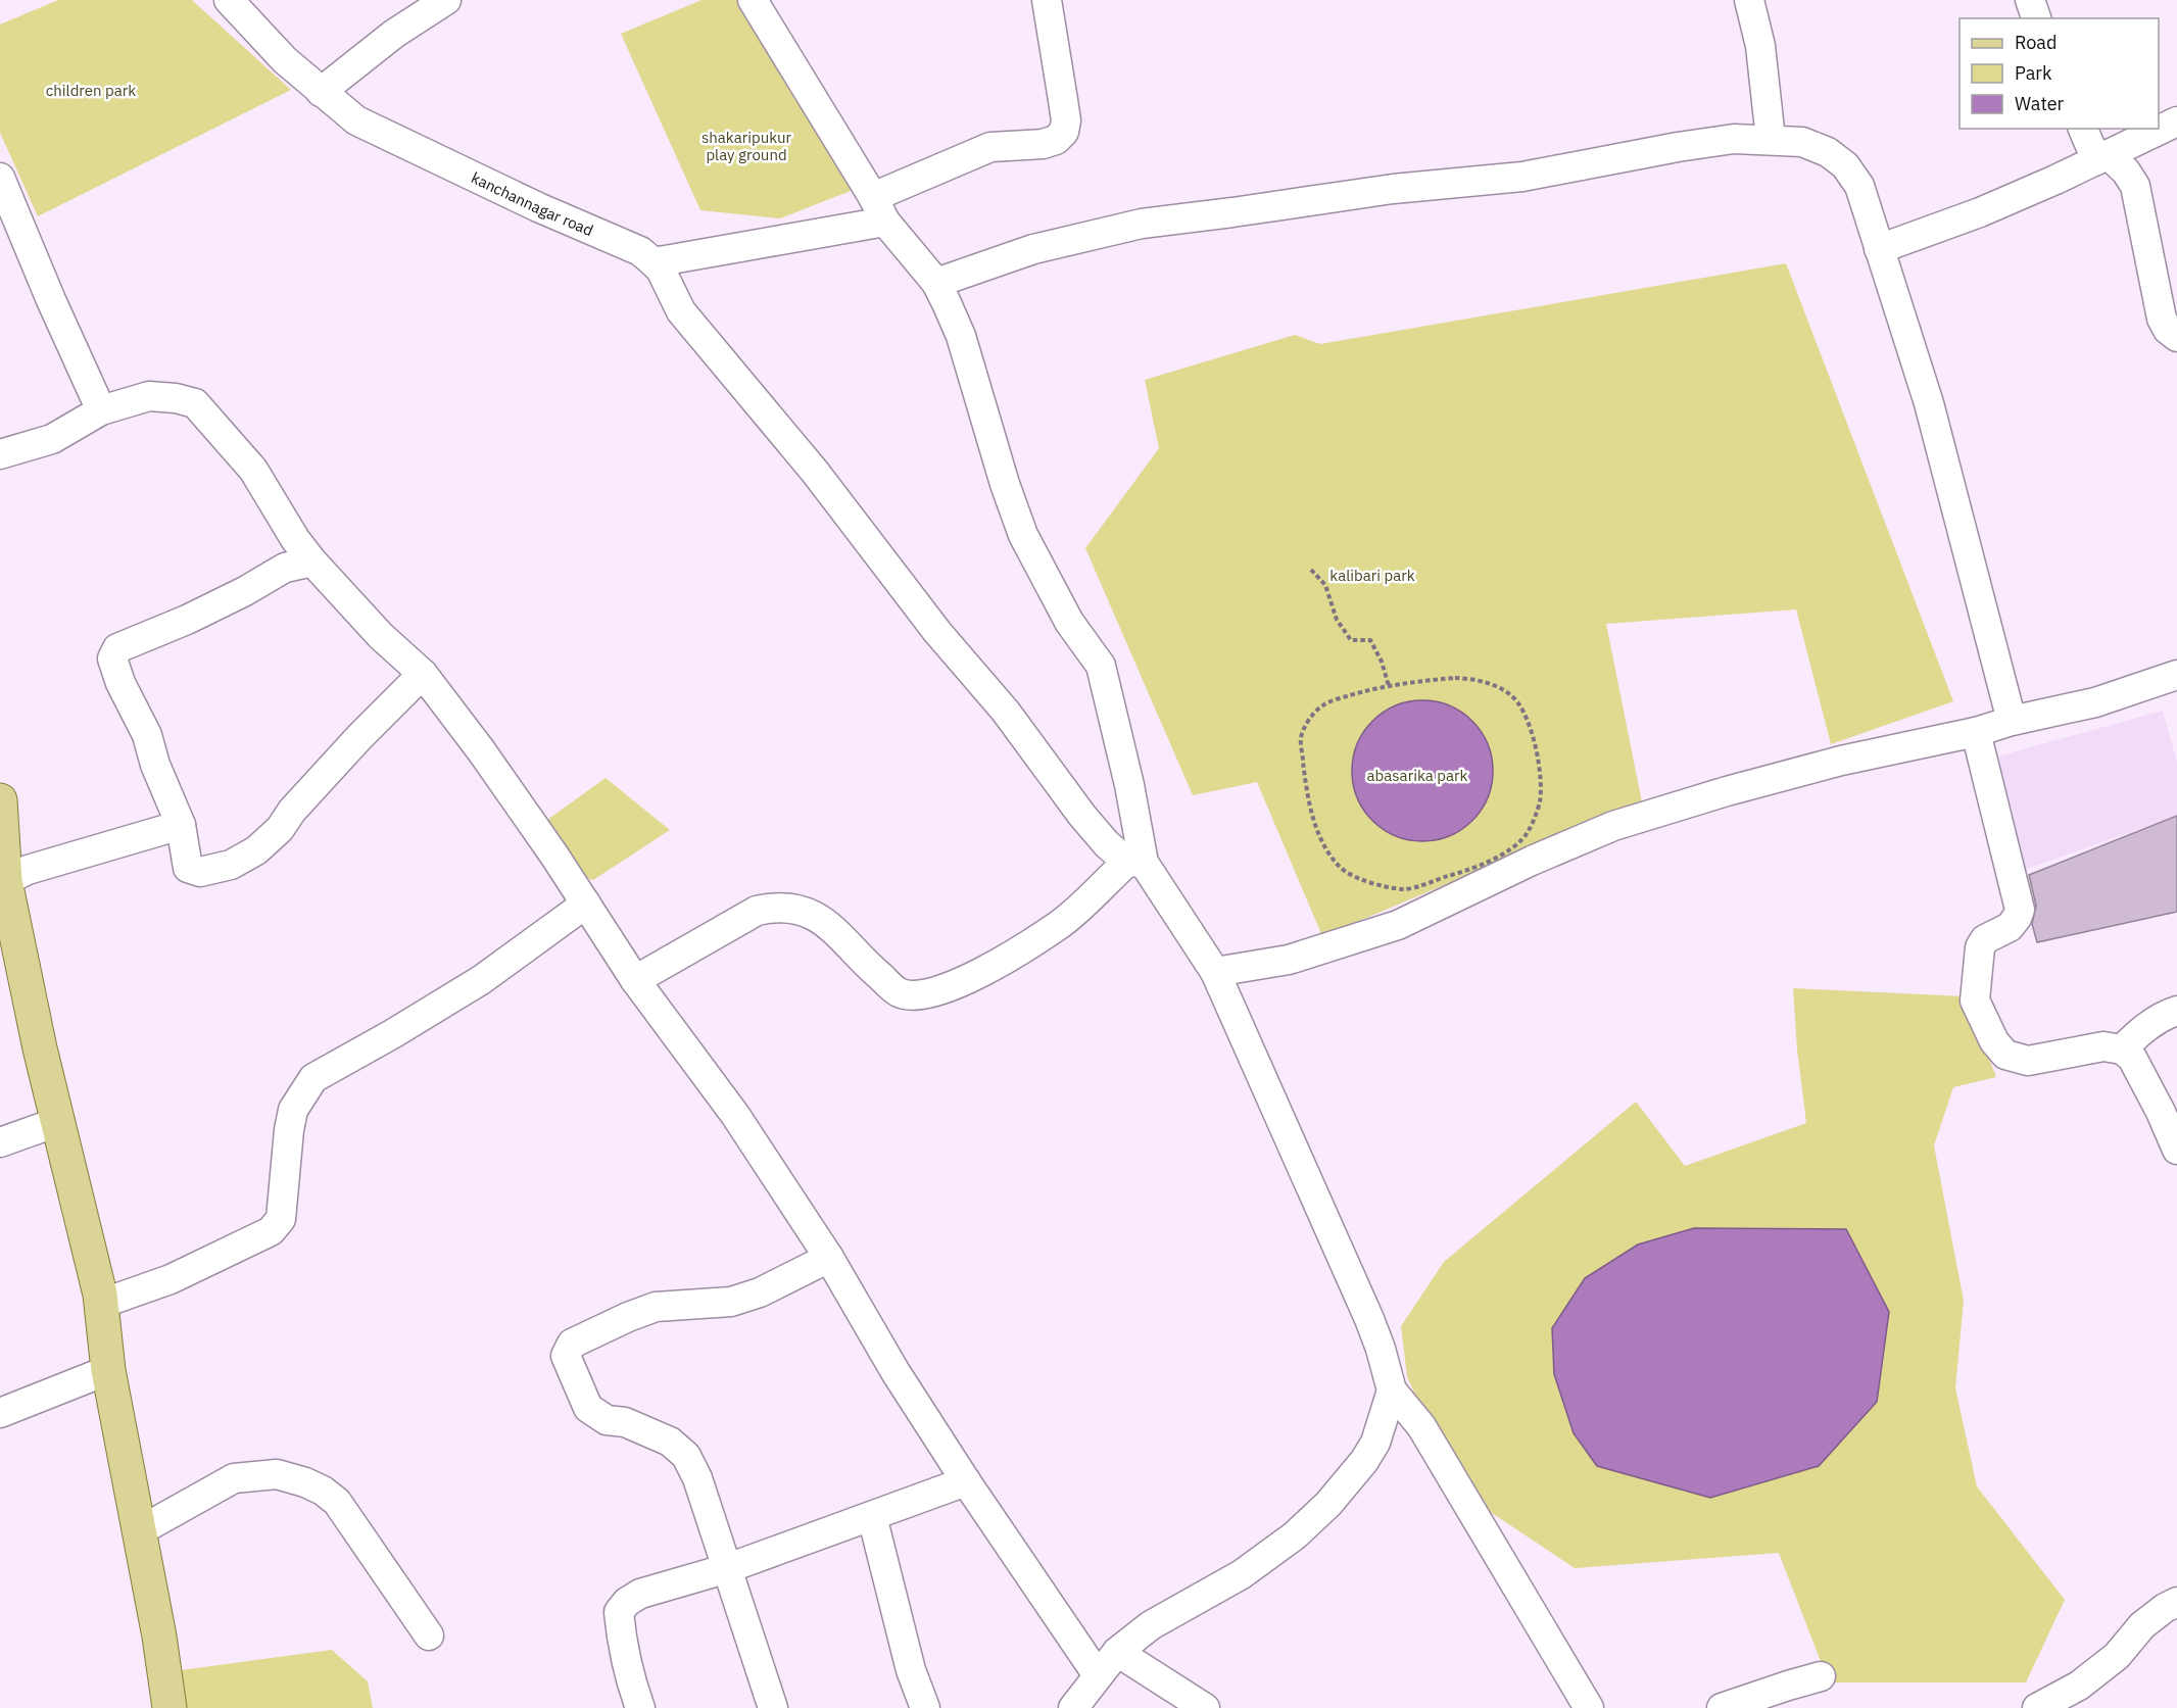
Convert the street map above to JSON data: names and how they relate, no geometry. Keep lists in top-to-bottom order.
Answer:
{
  "streets": {
    "street": ["kanchannagar road"]
  },
  "parks": [
    "children park",
    "shakaripukur play ground",
    "kalibari park",
    "abasarika park"
  ],
  "legend": ["Road", "Park", "Water"]
}
